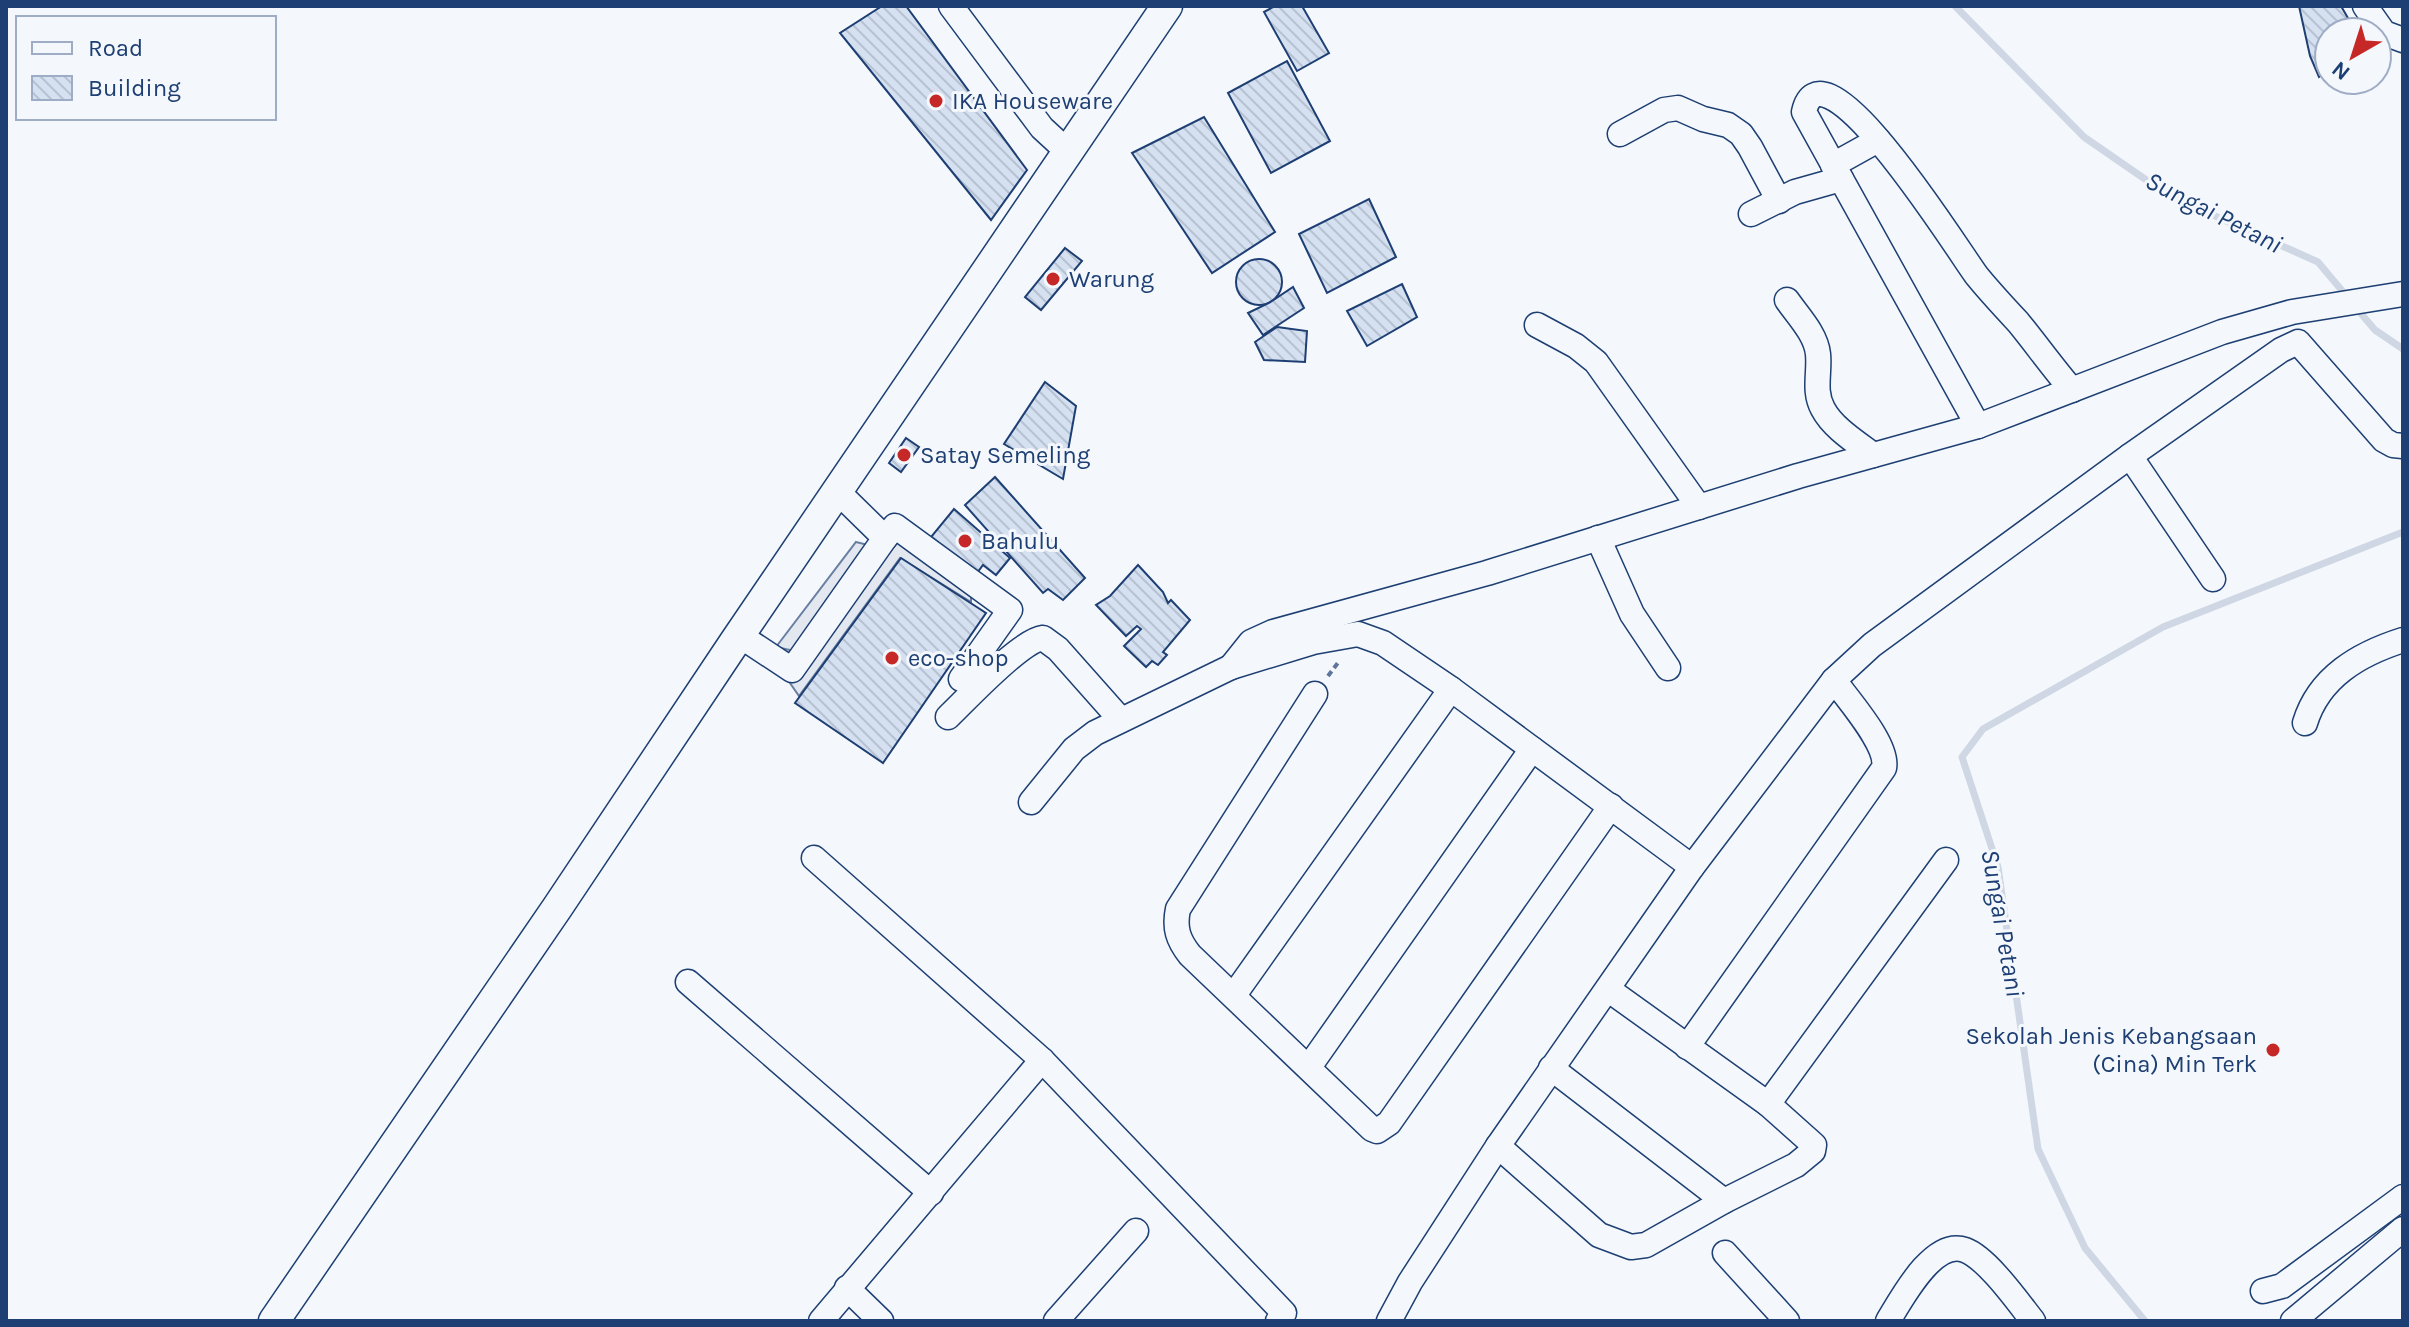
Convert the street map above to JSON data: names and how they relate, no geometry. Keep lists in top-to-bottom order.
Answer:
{
  "water": ["Sungai Petani"],
  "places": [
    "IKA Houseware",
    "Warung",
    "Satay Semeling",
    "Bahulu",
    "eco-shop",
    "Sekolah Jenis Kebangsaan (Cina) Min Terk"
  ],
  "legend": ["Road", "Building"],
  "north": "bottom left"
}
